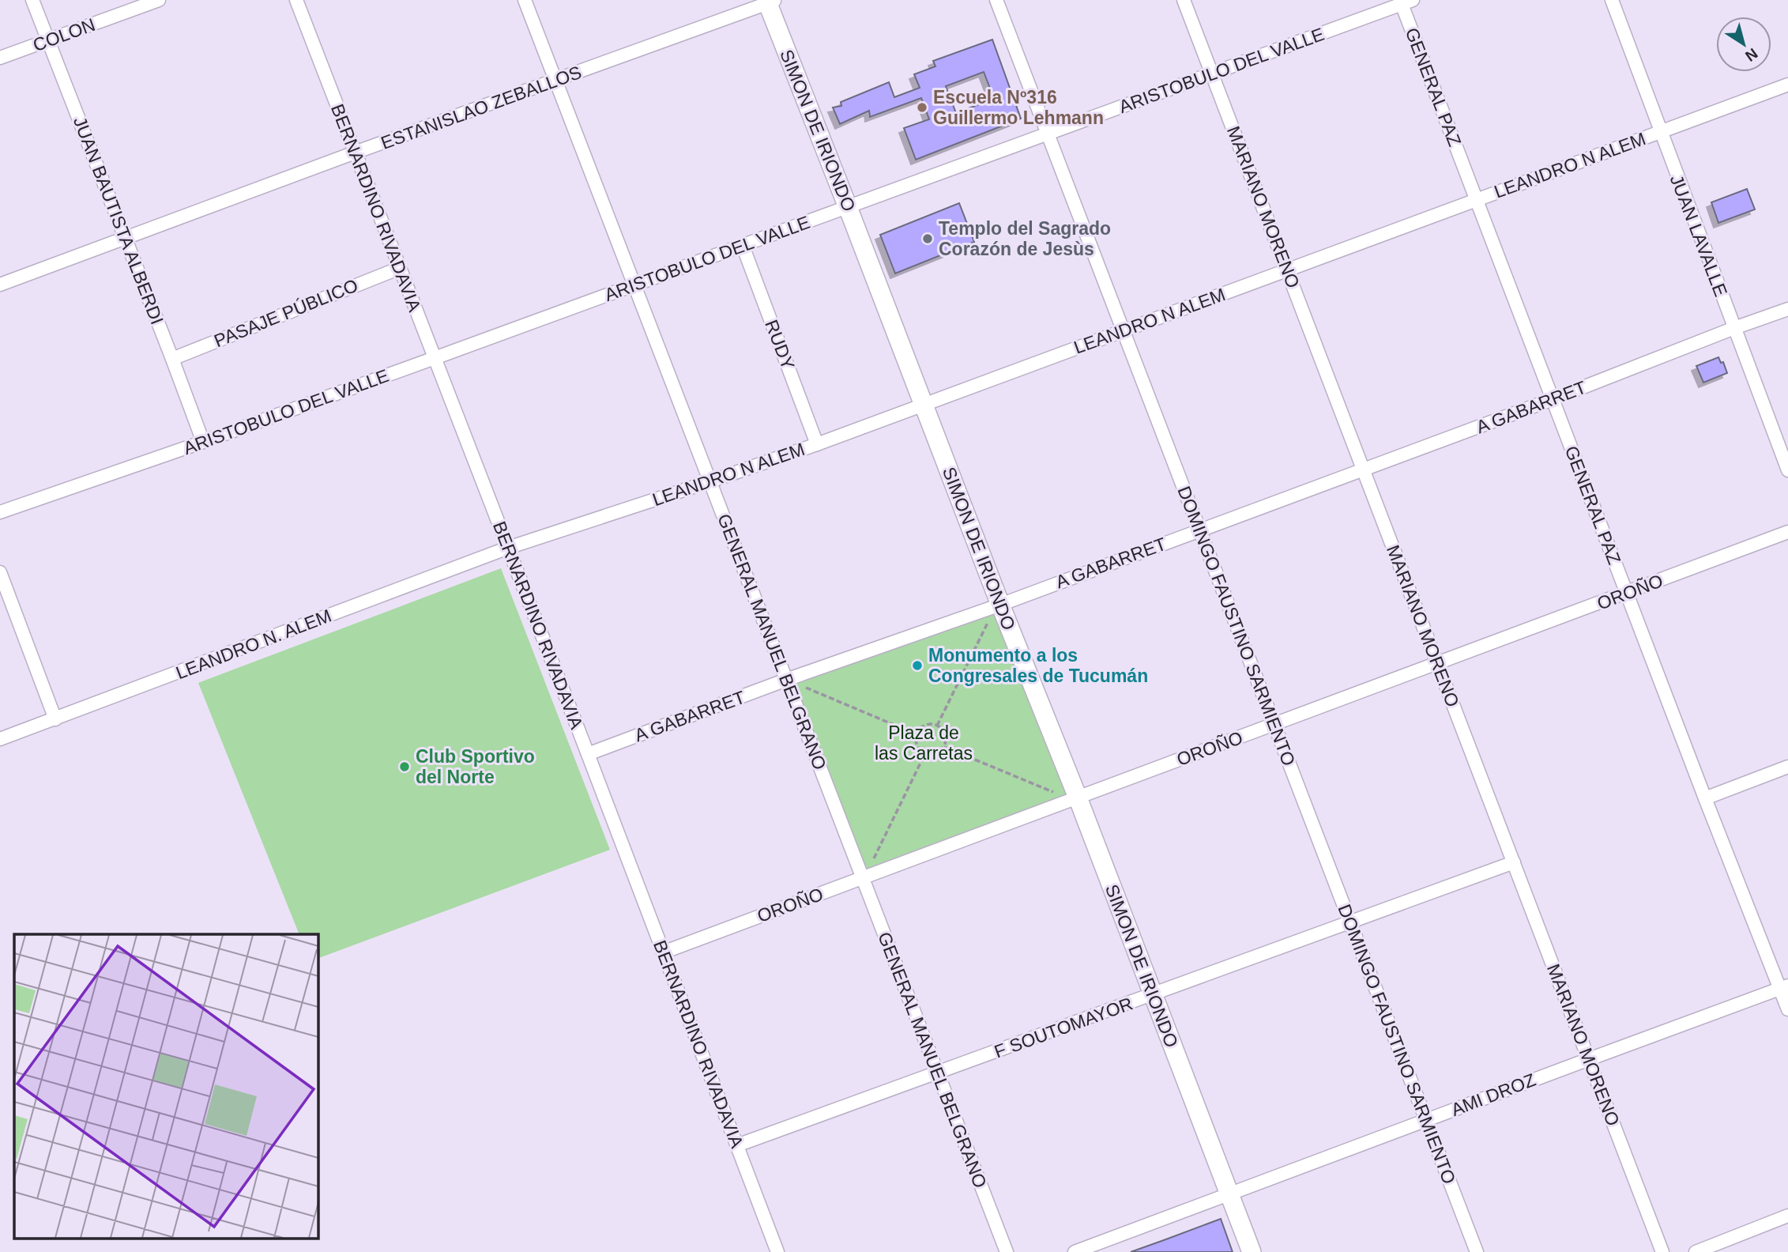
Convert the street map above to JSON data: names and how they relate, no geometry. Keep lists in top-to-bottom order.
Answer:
{
  "streets": {
    "main road": ["SIMON DE IRIONDO"],
    "street": [
      "COLON",
      "ARISTOBULO DEL VALLE",
      "GENERAL PAZ",
      "ESTANISLAO ZEBALLOS",
      "LEANDRO N ALEM",
      "MARIANO MORENO",
      "BERNARDINO RIVADAVIA",
      "JUAN BAUTISTA ALBERDI",
      "JUAN LAVALLE",
      "PASAJE PÚBLICO",
      "RUDY",
      "A GABARRET",
      "OROÑO",
      "DOMINGO FAUSTINO SARMIENTO",
      "GENERAL MANUEL BELGRANO",
      "LEANDRO N. ALEM",
      "F SOUTOMAYOR",
      "AMI DROZ"
    ]
  },
  "crossings": [
    ["COLON", "JUAN BAUTISTA ALBERDI"],
    ["ARISTOBULO DEL VALLE", "GENERAL PAZ"],
    ["ARISTOBULO DEL VALLE", "SIMON DE IRIONDO"],
    ["ARISTOBULO DEL VALLE", "MARIANO MORENO"],
    ["ARISTOBULO DEL VALLE", "BERNARDINO RIVADAVIA"],
    ["ARISTOBULO DEL VALLE", "JUAN BAUTISTA ALBERDI"],
    ["ARISTOBULO DEL VALLE", "RUDY"],
    ["ARISTOBULO DEL VALLE", "DOMINGO FAUSTINO SARMIENTO"],
    ["ARISTOBULO DEL VALLE", "GENERAL MANUEL BELGRANO"],
    ["GENERAL PAZ", "LEANDRO N ALEM"],
    ["GENERAL PAZ", "A GABARRET"],
    ["GENERAL PAZ", "OROÑO"],
    ["GENERAL PAZ", "AMI DROZ"],
    ["ESTANISLAO ZEBALLOS", "SIMON DE IRIONDO"],
    ["ESTANISLAO ZEBALLOS", "BERNARDINO RIVADAVIA"],
    ["ESTANISLAO ZEBALLOS", "JUAN BAUTISTA ALBERDI"],
    ["ESTANISLAO ZEBALLOS", "GENERAL MANUEL BELGRANO"],
    ["SIMON DE IRIONDO", "LEANDRO N ALEM"],
    ["SIMON DE IRIONDO", "A GABARRET"],
    ["SIMON DE IRIONDO", "OROÑO"],
    ["SIMON DE IRIONDO", "F SOUTOMAYOR"],
    ["SIMON DE IRIONDO", "AMI DROZ"],
    ["LEANDRO N ALEM", "MARIANO MORENO"],
    ["LEANDRO N ALEM", "BERNARDINO RIVADAVIA"],
    ["LEANDRO N ALEM", "JUAN LAVALLE"],
    ["LEANDRO N ALEM", "RUDY"],
    ["LEANDRO N ALEM", "DOMINGO FAUSTINO SARMIENTO"],
    ["LEANDRO N ALEM", "GENERAL MANUEL BELGRANO"],
    ["LEANDRO N ALEM", "LEANDRO N. ALEM"],
    ["MARIANO MORENO", "A GABARRET"],
    ["MARIANO MORENO", "OROÑO"],
    ["MARIANO MORENO", "F SOUTOMAYOR"],
    ["MARIANO MORENO", "AMI DROZ"],
    ["BERNARDINO RIVADAVIA", "PASAJE PÚBLICO"],
    ["BERNARDINO RIVADAVIA", "A GABARRET"],
    ["BERNARDINO RIVADAVIA", "OROÑO"],
    ["BERNARDINO RIVADAVIA", "LEANDRO N. ALEM"],
    ["BERNARDINO RIVADAVIA", "F SOUTOMAYOR"],
    ["JUAN BAUTISTA ALBERDI", "PASAJE PÚBLICO"],
    ["JUAN LAVALLE", "A GABARRET"],
    ["A GABARRET", "DOMINGO FAUSTINO SARMIENTO"],
    ["A GABARRET", "GENERAL MANUEL BELGRANO"],
    ["OROÑO", "DOMINGO FAUSTINO SARMIENTO"],
    ["OROÑO", "GENERAL MANUEL BELGRANO"],
    ["DOMINGO FAUSTINO SARMIENTO", "F SOUTOMAYOR"],
    ["DOMINGO FAUSTINO SARMIENTO", "AMI DROZ"],
    ["GENERAL MANUEL BELGRANO", "F SOUTOMAYOR"]
  ],
  "parks": ["Plaza de las Carretas"],
  "places": [
    "Escuela Nº316 Guillermo Lehmann",
    "Templo del Sagrado Corazón de Jesùs",
    "Monumento a los Congresales de Tucumán",
    "Club Sportivo del Norte"
  ],
  "north": "bottom right"
}
